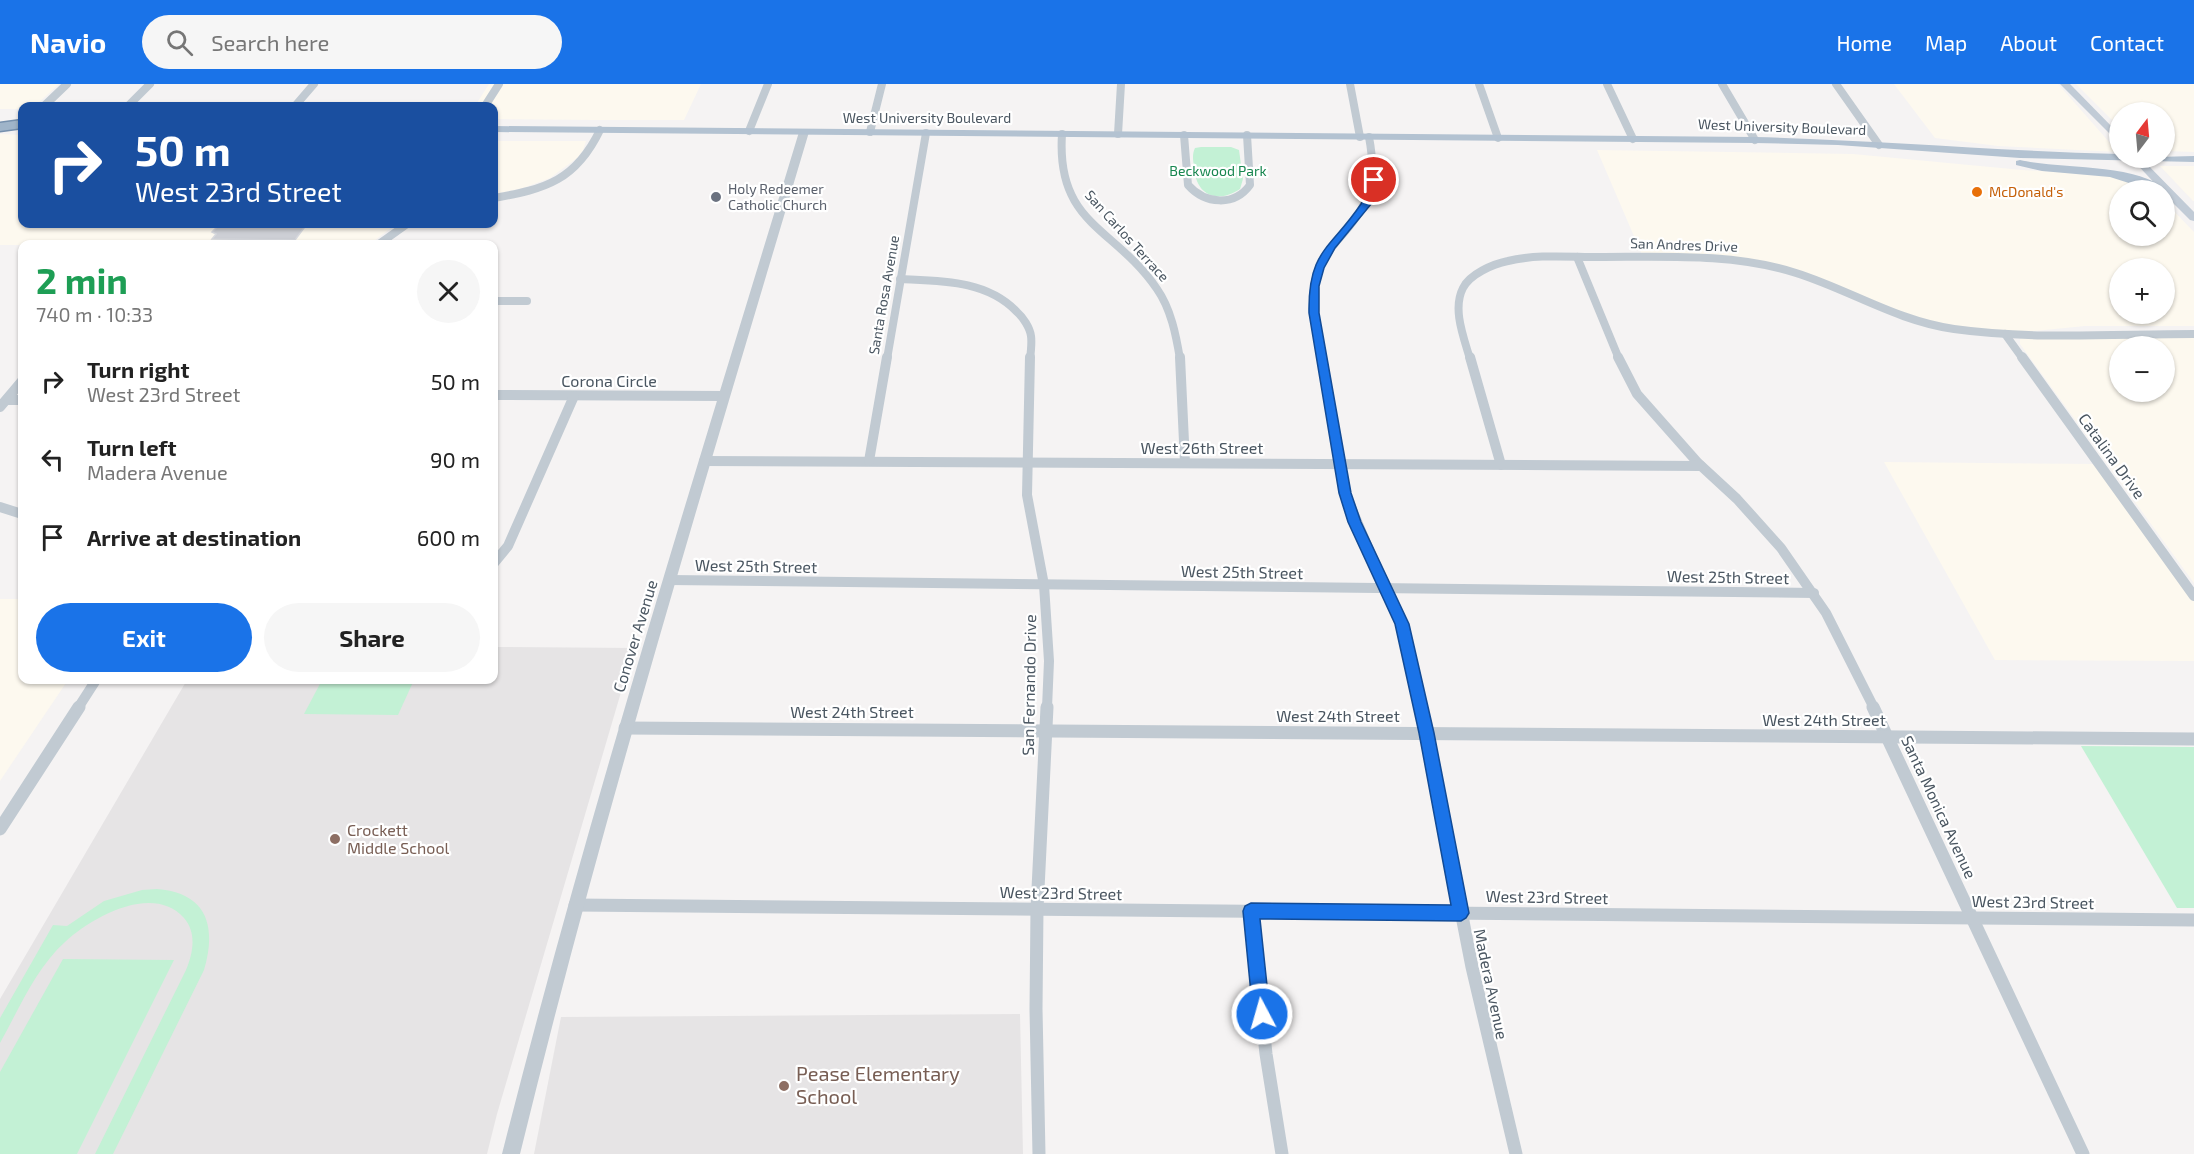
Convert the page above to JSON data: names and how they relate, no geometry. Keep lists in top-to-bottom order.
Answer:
{
  "streets": {
    "main road": ["West University Boulevard"],
    "street": [
      "San Carlos Terrace",
      "San Andres Drive",
      "Santa Rosa Avenue",
      "Corona Circle",
      "West 26th Street",
      "Catalina Drive",
      "West 25th Street",
      "Conover Avenue",
      "San Fernando Drive",
      "West 24th Street",
      "Santa Monica Avenue",
      "West 23rd Street",
      "Madera Avenue"
    ]
  },
  "crossings": [
    ["West University Boulevard", "San Carlos Terrace"],
    ["West University Boulevard", "Santa Rosa Avenue"],
    ["West University Boulevard", "Conover Avenue"],
    ["West University Boulevard", "Madera Avenue"],
    ["San Carlos Terrace", "West 26th Street"],
    ["San Andres Drive", "West 26th Street"],
    ["San Andres Drive", "Catalina Drive"],
    ["San Andres Drive", "Santa Monica Avenue"],
    ["Santa Rosa Avenue", "West 26th Street"],
    ["Santa Rosa Avenue", "San Fernando Drive"],
    ["Corona Circle", "Conover Avenue"],
    ["West 26th Street", "Conover Avenue"],
    ["West 26th Street", "San Fernando Drive"],
    ["West 26th Street", "Santa Monica Avenue"],
    ["West 26th Street", "Madera Avenue"],
    ["West 25th Street", "Conover Avenue"],
    ["West 25th Street", "San Fernando Drive"],
    ["West 25th Street", "Santa Monica Avenue"],
    ["West 25th Street", "Madera Avenue"],
    ["Conover Avenue", "West 24th Street"],
    ["Conover Avenue", "West 23rd Street"],
    ["San Fernando Drive", "West 24th Street"],
    ["San Fernando Drive", "West 23rd Street"],
    ["West 24th Street", "Santa Monica Avenue"],
    ["West 24th Street", "Madera Avenue"],
    ["Santa Monica Avenue", "West 23rd Street"],
    ["West 23rd Street", "Madera Avenue"]
  ],
  "parks": ["Beckwood Park"],
  "places": [
    "McDonald's",
    "Holy Redeemer Catholic Church",
    "Crockett Middle School",
    "Pease Elementary School"
  ],
  "north": "top",
  "page": {
    "header": "Navio",
    "search": "Search here",
    "nav": [
      "Home",
      "Map",
      "About",
      "Contact"
    ],
    "map_buttons": ["+", "−"],
    "turn": ["50 m", "West 23rd Street"],
    "heading": ["2 min", "740 m · 10:33"],
    "list": [
      {
        "name": "Turn right",
        "note": "West 23rd Street",
        "value": "50 m"
      },
      {
        "name": "Turn left",
        "note": "Madera Avenue",
        "value": "90 m"
      },
      {
        "name": "Arrive at destination",
        "value": "600 m"
      }
    ],
    "buttons": ["Exit", "Share"]
  }
}
